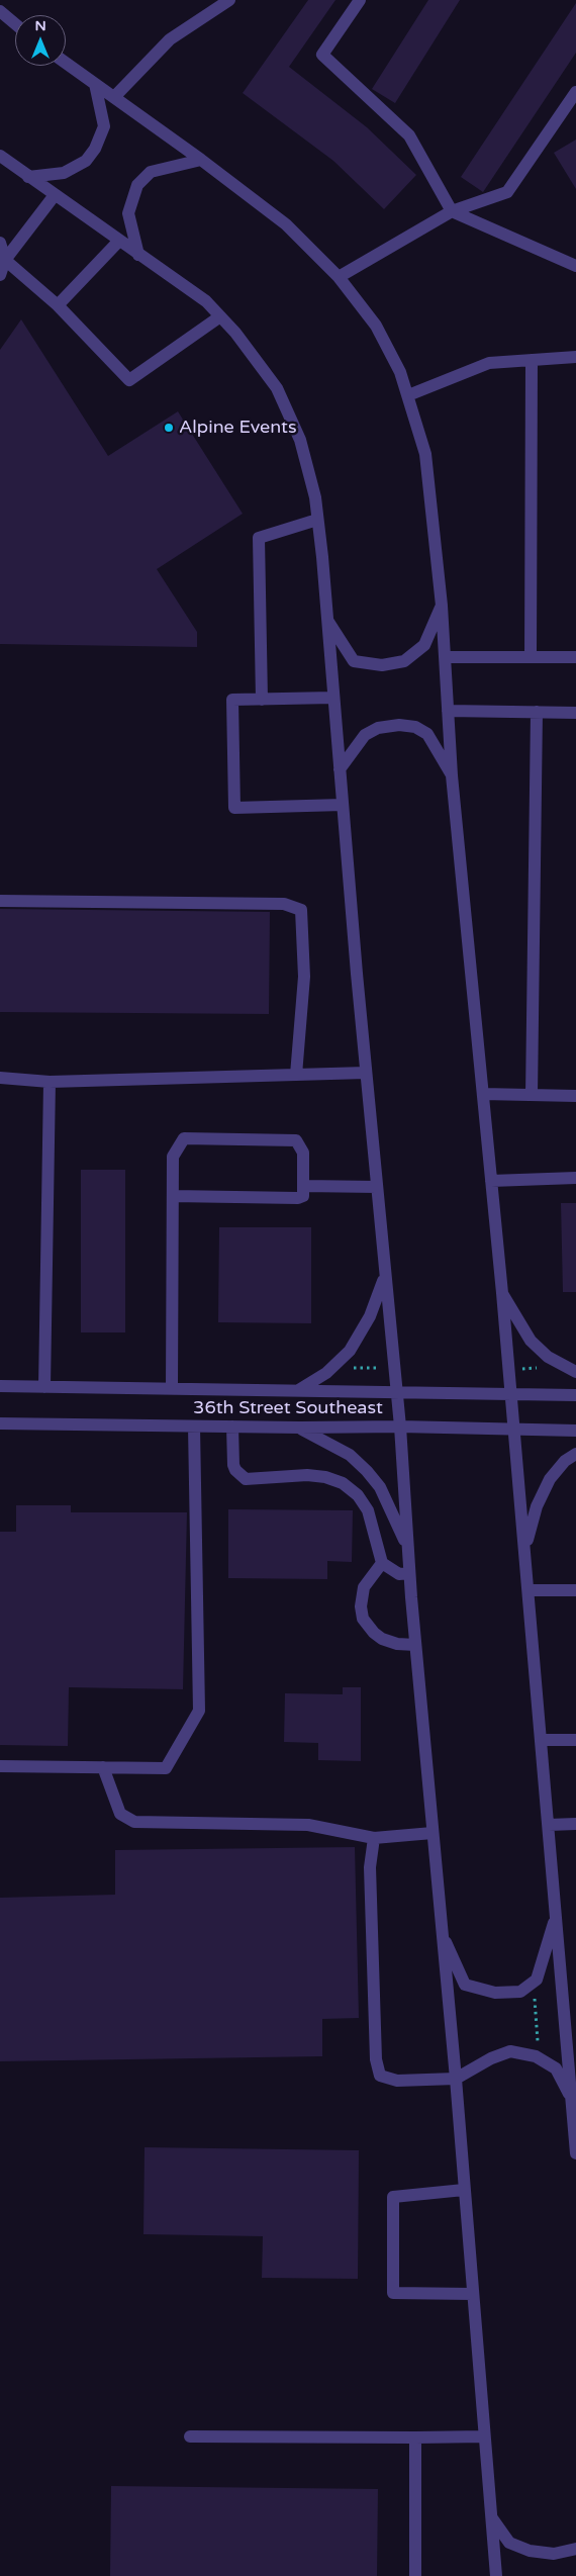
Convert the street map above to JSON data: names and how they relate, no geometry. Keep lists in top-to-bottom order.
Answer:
{
  "streets": {
    "street": ["36th Street Southeast"]
  },
  "places": ["Alpine Events"],
  "north": "top"
}
